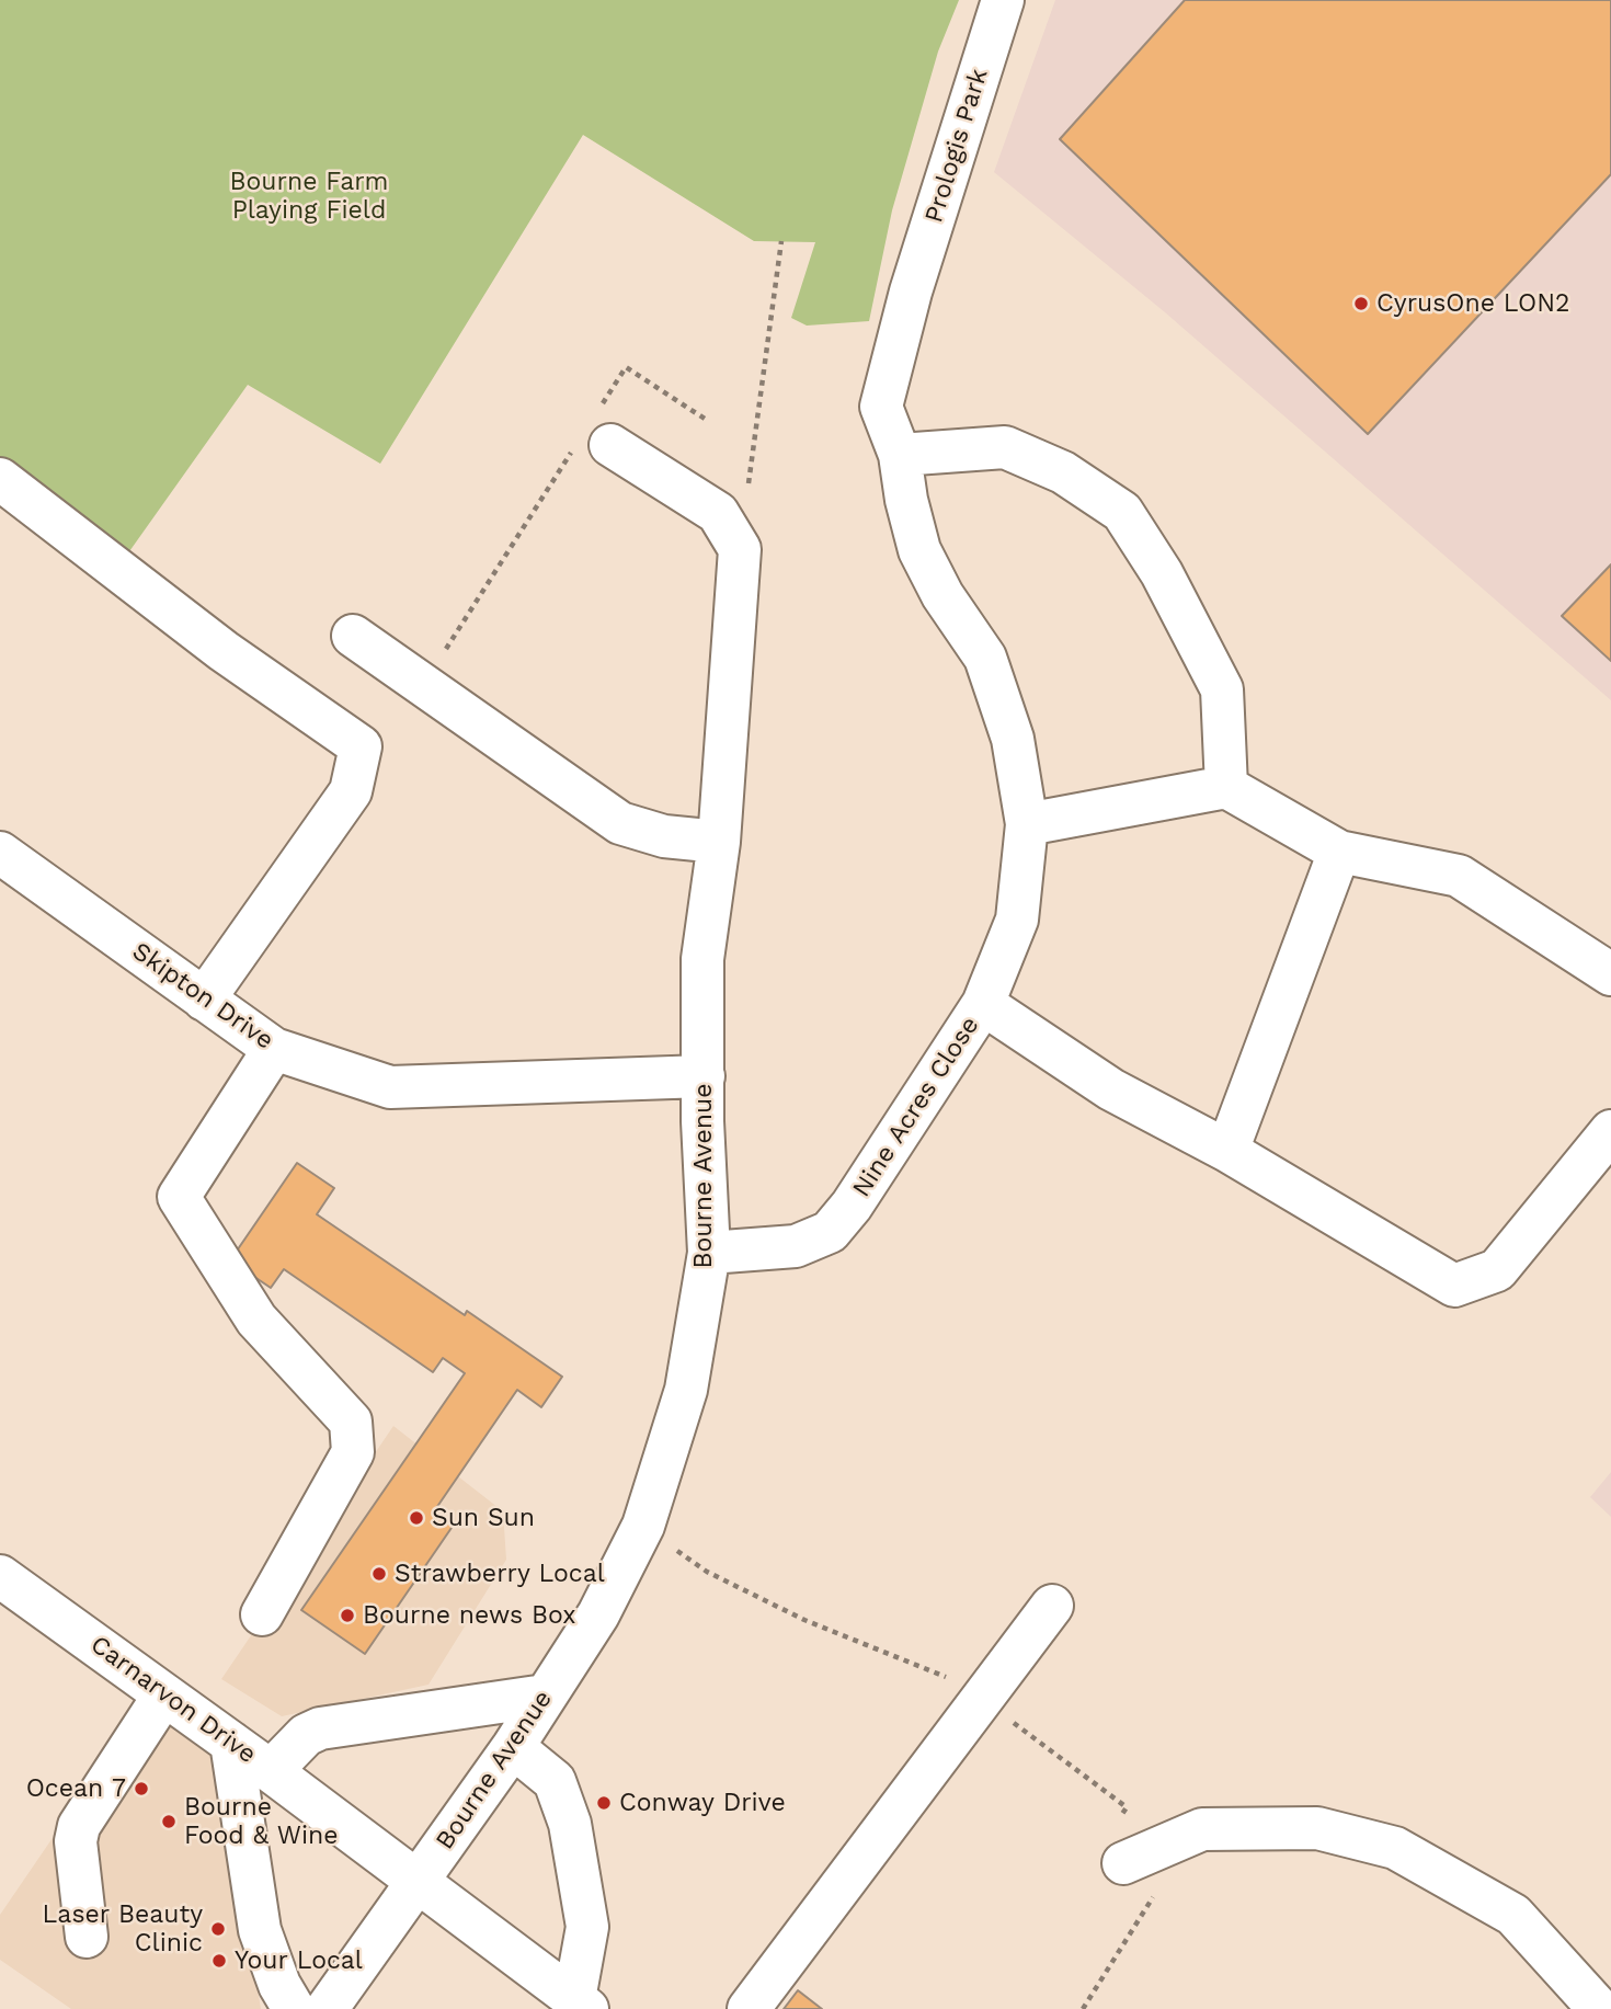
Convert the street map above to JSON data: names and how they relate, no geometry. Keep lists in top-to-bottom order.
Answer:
{
  "streets": {
    "street": [
      "Prologis Park",
      "Skipton Drive",
      "Nine Acres Close",
      "Bourne Avenue",
      "Carnarvon Drive"
    ]
  },
  "crossings": [
    ["Prologis Park", "Nine Acres Close"],
    ["Skipton Drive", "Bourne Avenue"],
    ["Nine Acres Close", "Bourne Avenue"],
    ["Bourne Avenue", "Carnarvon Drive"]
  ],
  "parks": ["Bourne Farm Playing Field"],
  "places": [
    "CyrusOne LON2",
    "Sun Sun",
    "Strawberry Local",
    "Bourne news Box",
    "Ocean 7",
    "Conway Drive",
    "Bourne Food & Wine",
    "Laser Beauty Clinic",
    "Your Local"
  ]
}
